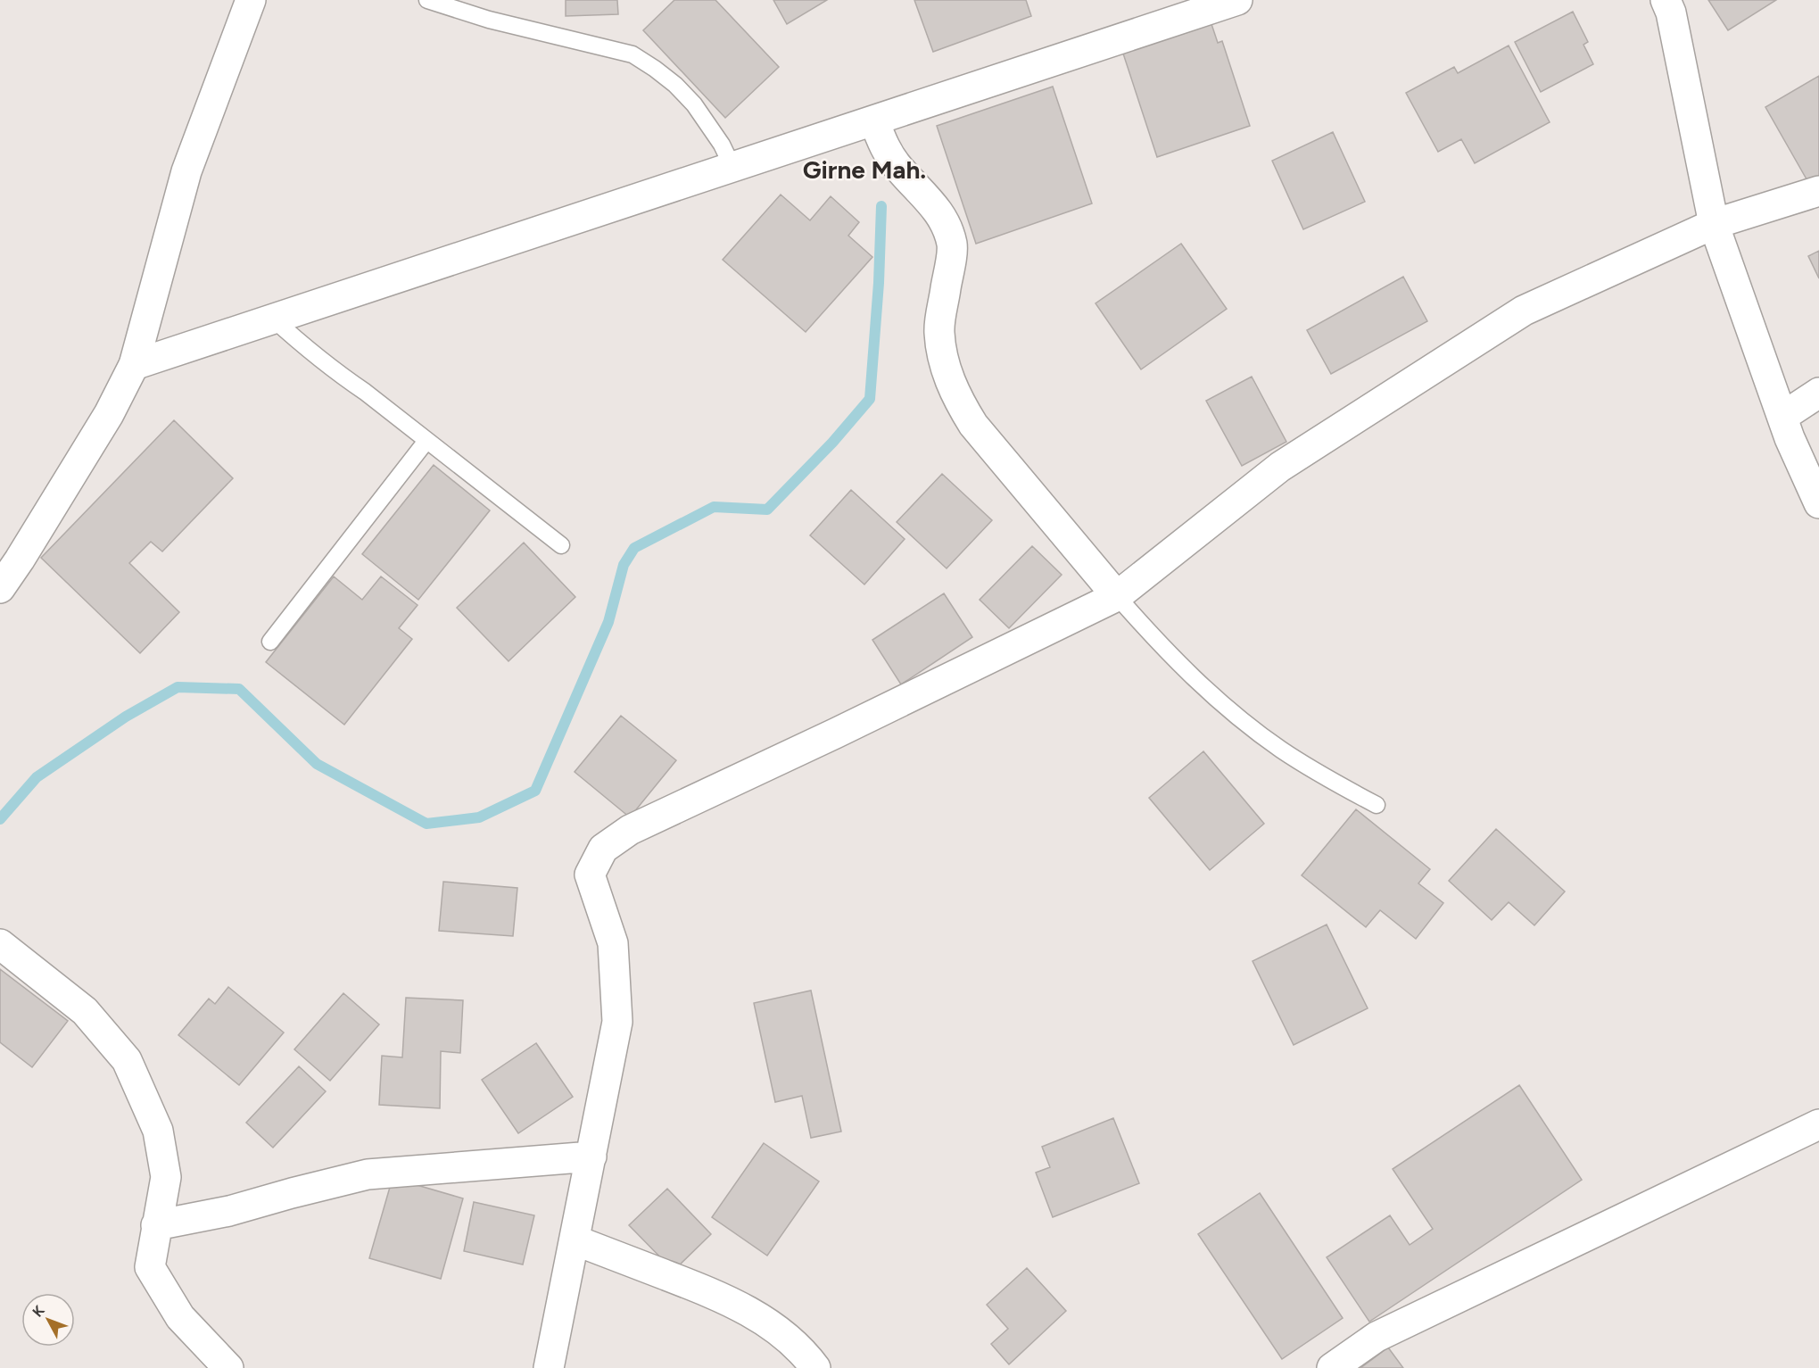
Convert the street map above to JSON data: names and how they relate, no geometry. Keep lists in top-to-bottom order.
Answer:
{
  "districts": ["Girne Mah."],
  "north": "top left"
}
